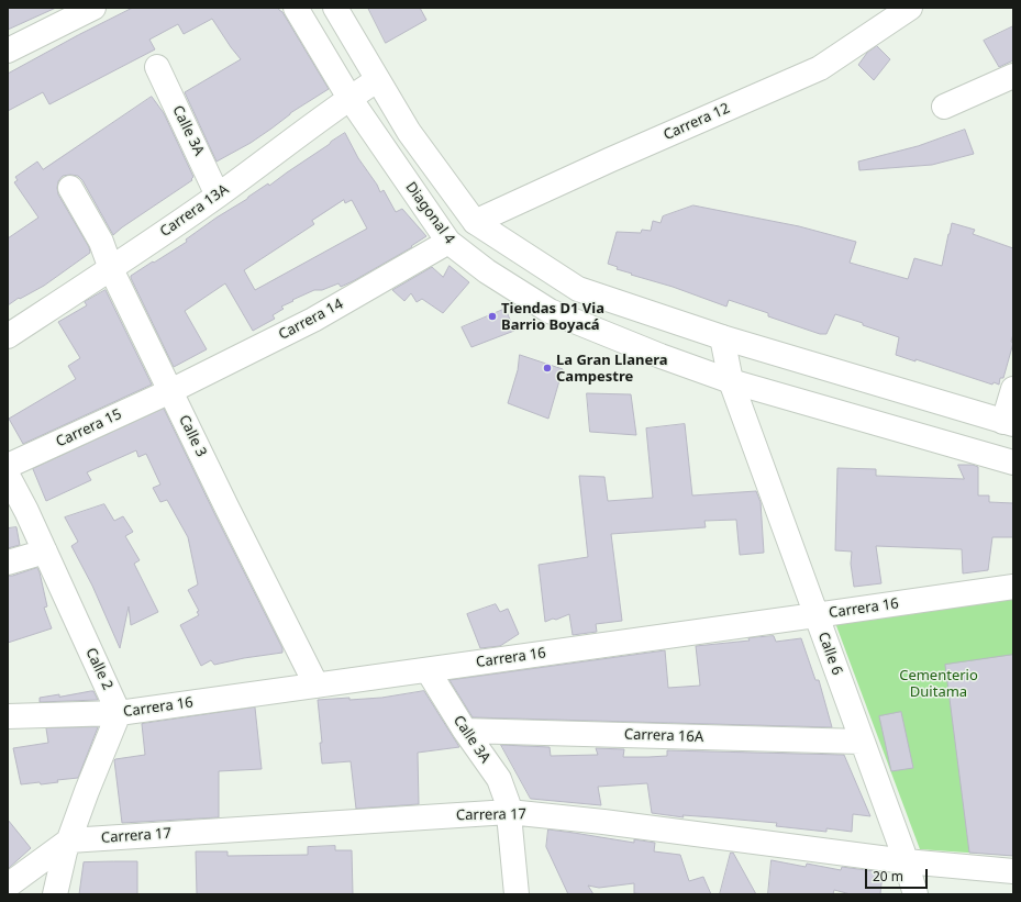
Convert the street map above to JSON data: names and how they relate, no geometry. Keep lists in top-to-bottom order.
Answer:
{
  "streets": {
    "street": [
      "Carrera 12",
      "Calle 3A",
      "Carrera 13A",
      "Diagonal 4",
      "Carrera 14",
      "Carrera 15",
      "Calle 3",
      "Carrera 16",
      "Calle 6",
      "Calle 2",
      "Carrera 16A",
      "Carrera 17"
    ]
  },
  "crossings": [
    ["Calle 3A", "Carrera 13A"],
    ["Calle 3A", "Carrera 16"],
    ["Calle 3A", "Carrera 16A"],
    ["Calle 3A", "Carrera 17"],
    ["Carrera 13A", "Diagonal 4"],
    ["Carrera 13A", "Calle 3"],
    ["Diagonal 4", "Carrera 14"],
    ["Diagonal 4", "Calle 6"],
    ["Carrera 14", "Carrera 15"],
    ["Carrera 14", "Calle 3"],
    ["Carrera 15", "Calle 3"],
    ["Calle 3", "Carrera 16"],
    ["Carrera 16", "Calle 6"],
    ["Carrera 16", "Calle 2"],
    ["Calle 6", "Carrera 16A"],
    ["Calle 6", "Carrera 17"]
  ],
  "parks": ["Cementerio Duitama"],
  "places": ["Tiendas D1 Via Barrio Boyacá", "La Gran Llanera Campestre"],
  "scale_bar": "20 m"
}
